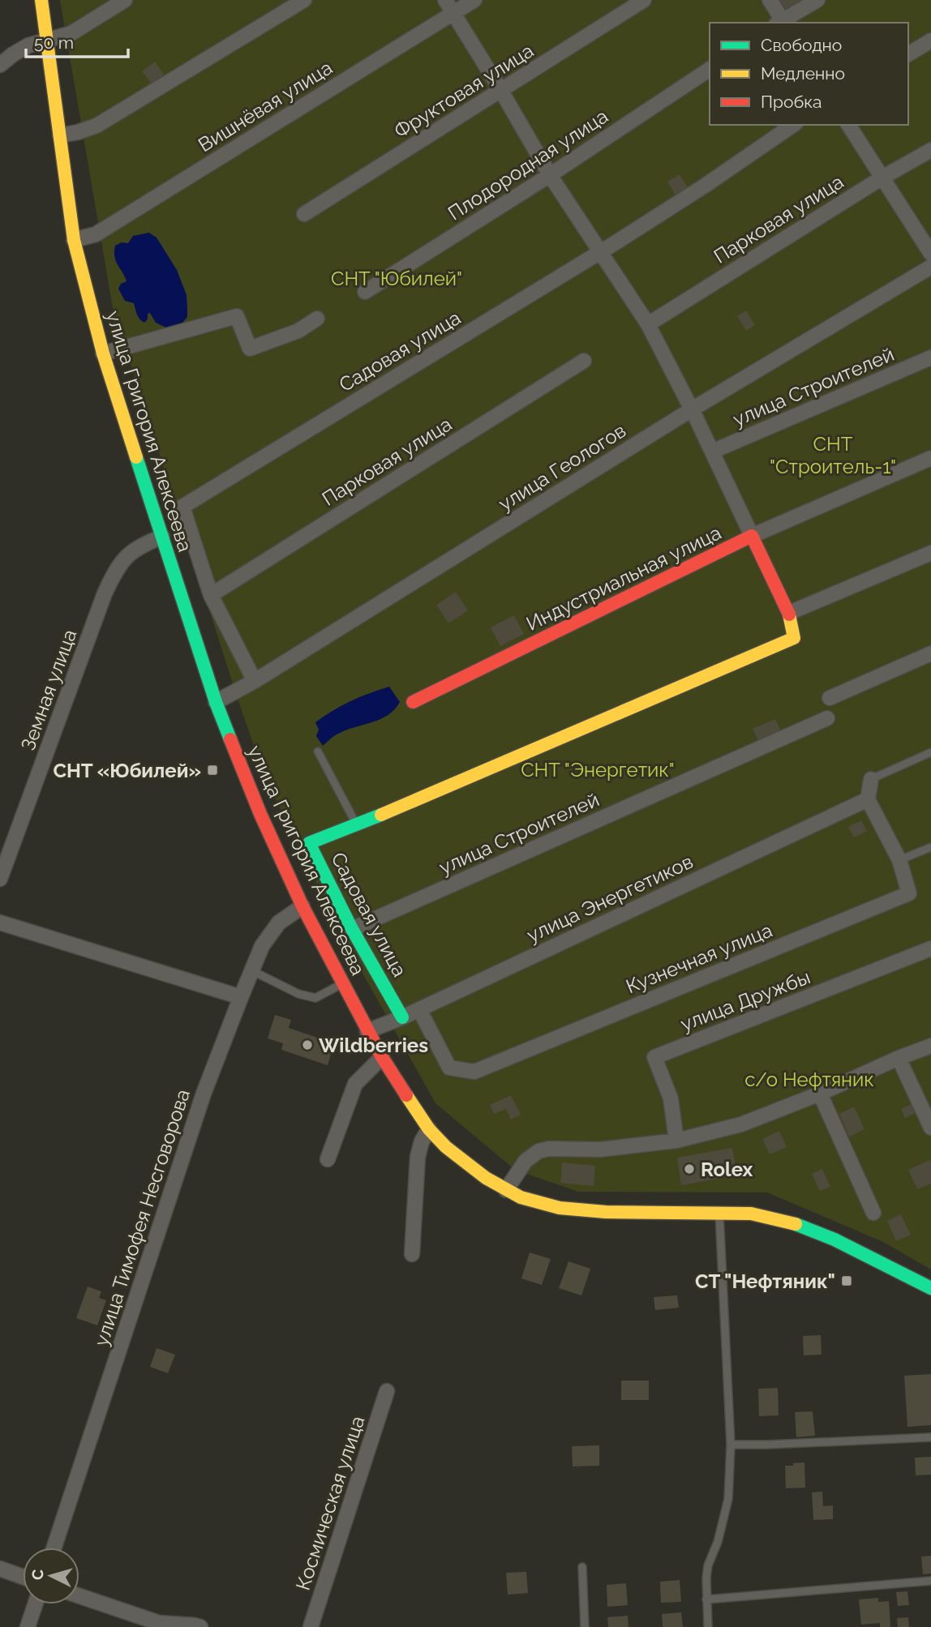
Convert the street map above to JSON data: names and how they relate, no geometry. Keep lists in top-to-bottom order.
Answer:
{
  "streets": {
    "street": [
      "Фруктовая улица",
      "Вишнёвая улица",
      "Плодородная улица",
      "Парковая улица",
      "Садовая улица",
      "улица Строителей",
      "улица Григория Алексеева",
      "улица Геологов",
      "Индустриальная улица",
      "Земная улица",
      "улица Энергетиков",
      "Кузнечная улица",
      "улица Дружбы",
      "улица Тимофея Несговорова",
      "Космическая улица"
    ]
  },
  "crossings": [
    ["Вишнёвая улица", "улица Григория Алексеева"],
    ["Парковая улица", "Садовая улица"],
    ["Садовая улица", "улица Строителей"],
    ["Садовая улица", "улица Геологов"],
    ["Садовая улица", "Индустриальная улица"],
    ["Садовая улица", "улица Энергетиков"],
    ["улица Григория Алексеева", "улица Геологов"],
    ["улица Григория Алексеева", "Земная улица"],
    ["улица Григория Алексеева", "улица Энергетиков"],
    ["улица Григория Алексеева", "улица Тимофея Несговорова"],
    ["улица Энергетиков", "Кузнечная улица"]
  ],
  "parks": [
    "СНТ \"Юбилей\"",
    "СНТ \"Строитель-1\"",
    "СНТ \"Энергетик\"",
    "с/о Нефтяник"
  ],
  "places": {
    "transit": ["СНТ «Юбилей»", "СТ \"Нефтяник\""],
    "other": ["Wildberries", "Rolex"]
  },
  "legend": ["Свободно", "Медленно", "Пробка"],
  "scale_bar": "50 m",
  "north": "left"
}
